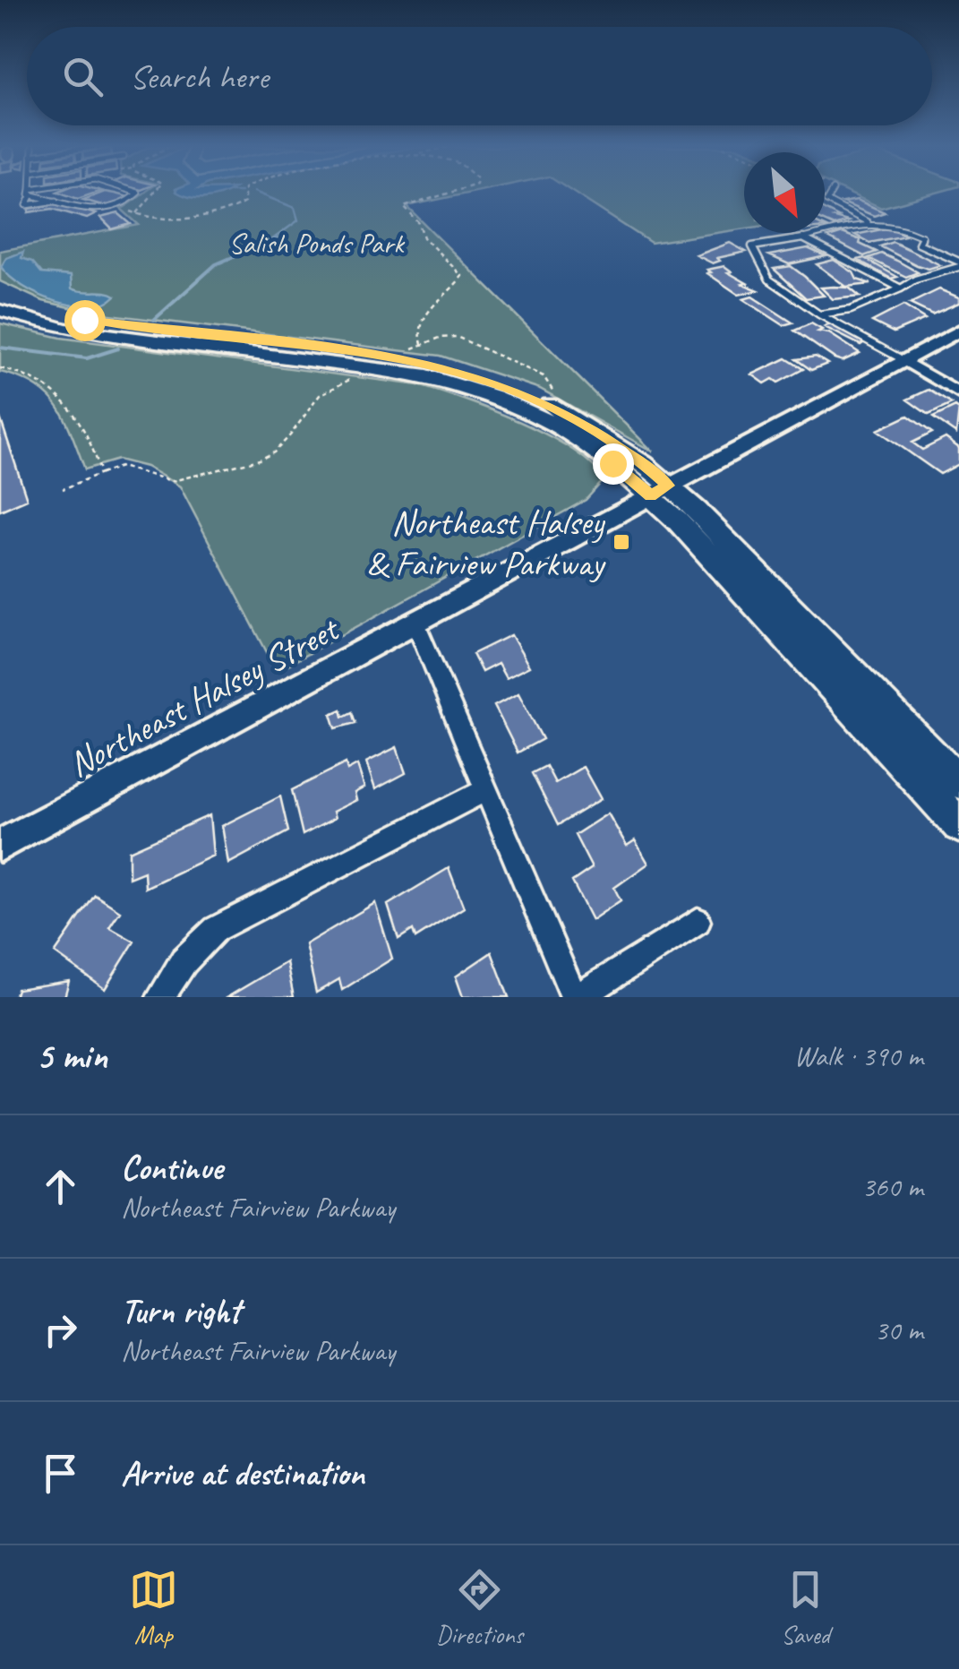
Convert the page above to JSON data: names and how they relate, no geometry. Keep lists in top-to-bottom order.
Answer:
{
  "streets": {
    "main road": ["Northeast Halsey Street"]
  },
  "parks": ["Salish Ponds Park"],
  "places": {
    "transit": ["Northeast Halsey & Fairview Parkway"]
  },
  "north": "bottom right",
  "page": {
    "search": "Search here",
    "heading": ["5 min", "Walk · 390 m"],
    "list": [
      ["Continue", "Northeast Fairview Parkway", "360 m"],
      ["Turn right", "Northeast Fairview Parkway", "30 m"],
      "Arrive at destination"
    ],
    "nav": ["Map", "Directions", "Saved"]
  }
}
